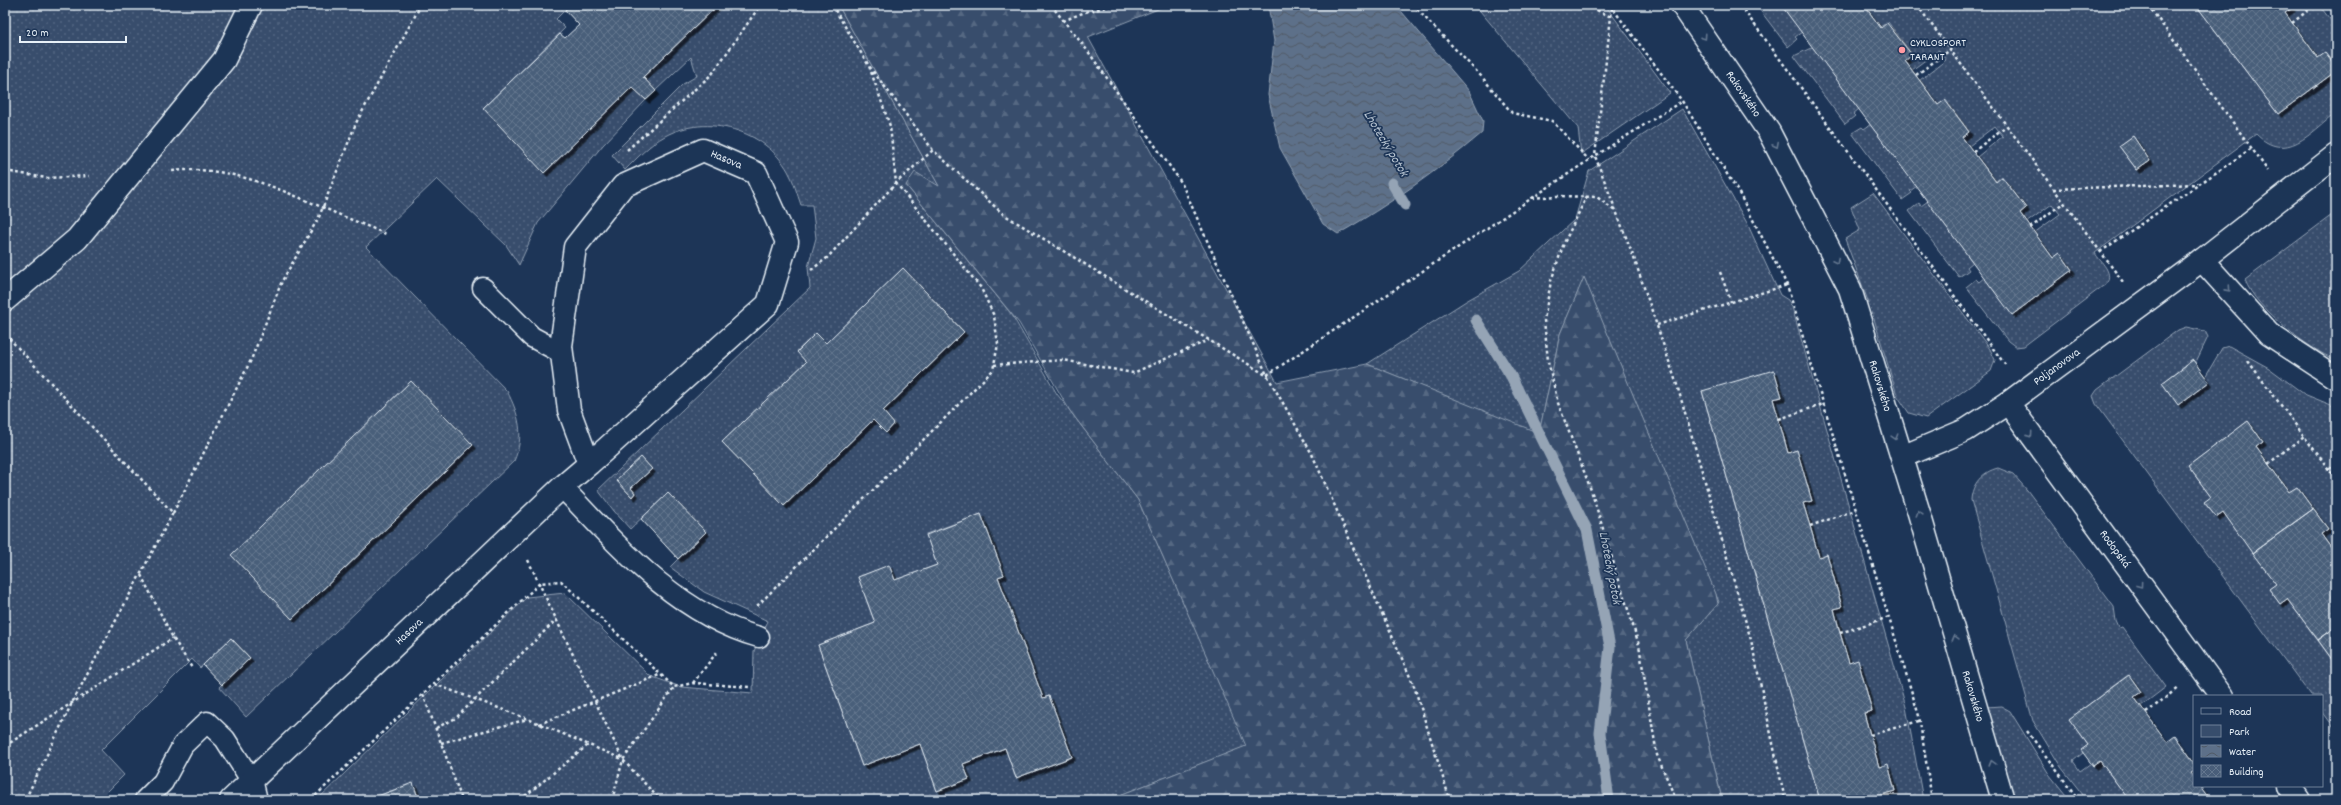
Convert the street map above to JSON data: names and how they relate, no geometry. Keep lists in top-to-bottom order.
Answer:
{
  "streets": {
    "street": [
      "Rakovského",
      "Hasova",
      "Poljanovova",
      "Rodopská"
    ]
  },
  "crossings": [
    ["Rakovského", "Poljanovova"],
    ["Poljanovova", "Rodopská"]
  ],
  "one_way": ["Rodopská"],
  "water": ["Lhotecký potok"],
  "places": ["CYKLOSPORT TARANT"],
  "legend": [
    "Road",
    "Park",
    "Water",
    "Building"
  ],
  "scale_bar": "20 m"
}
